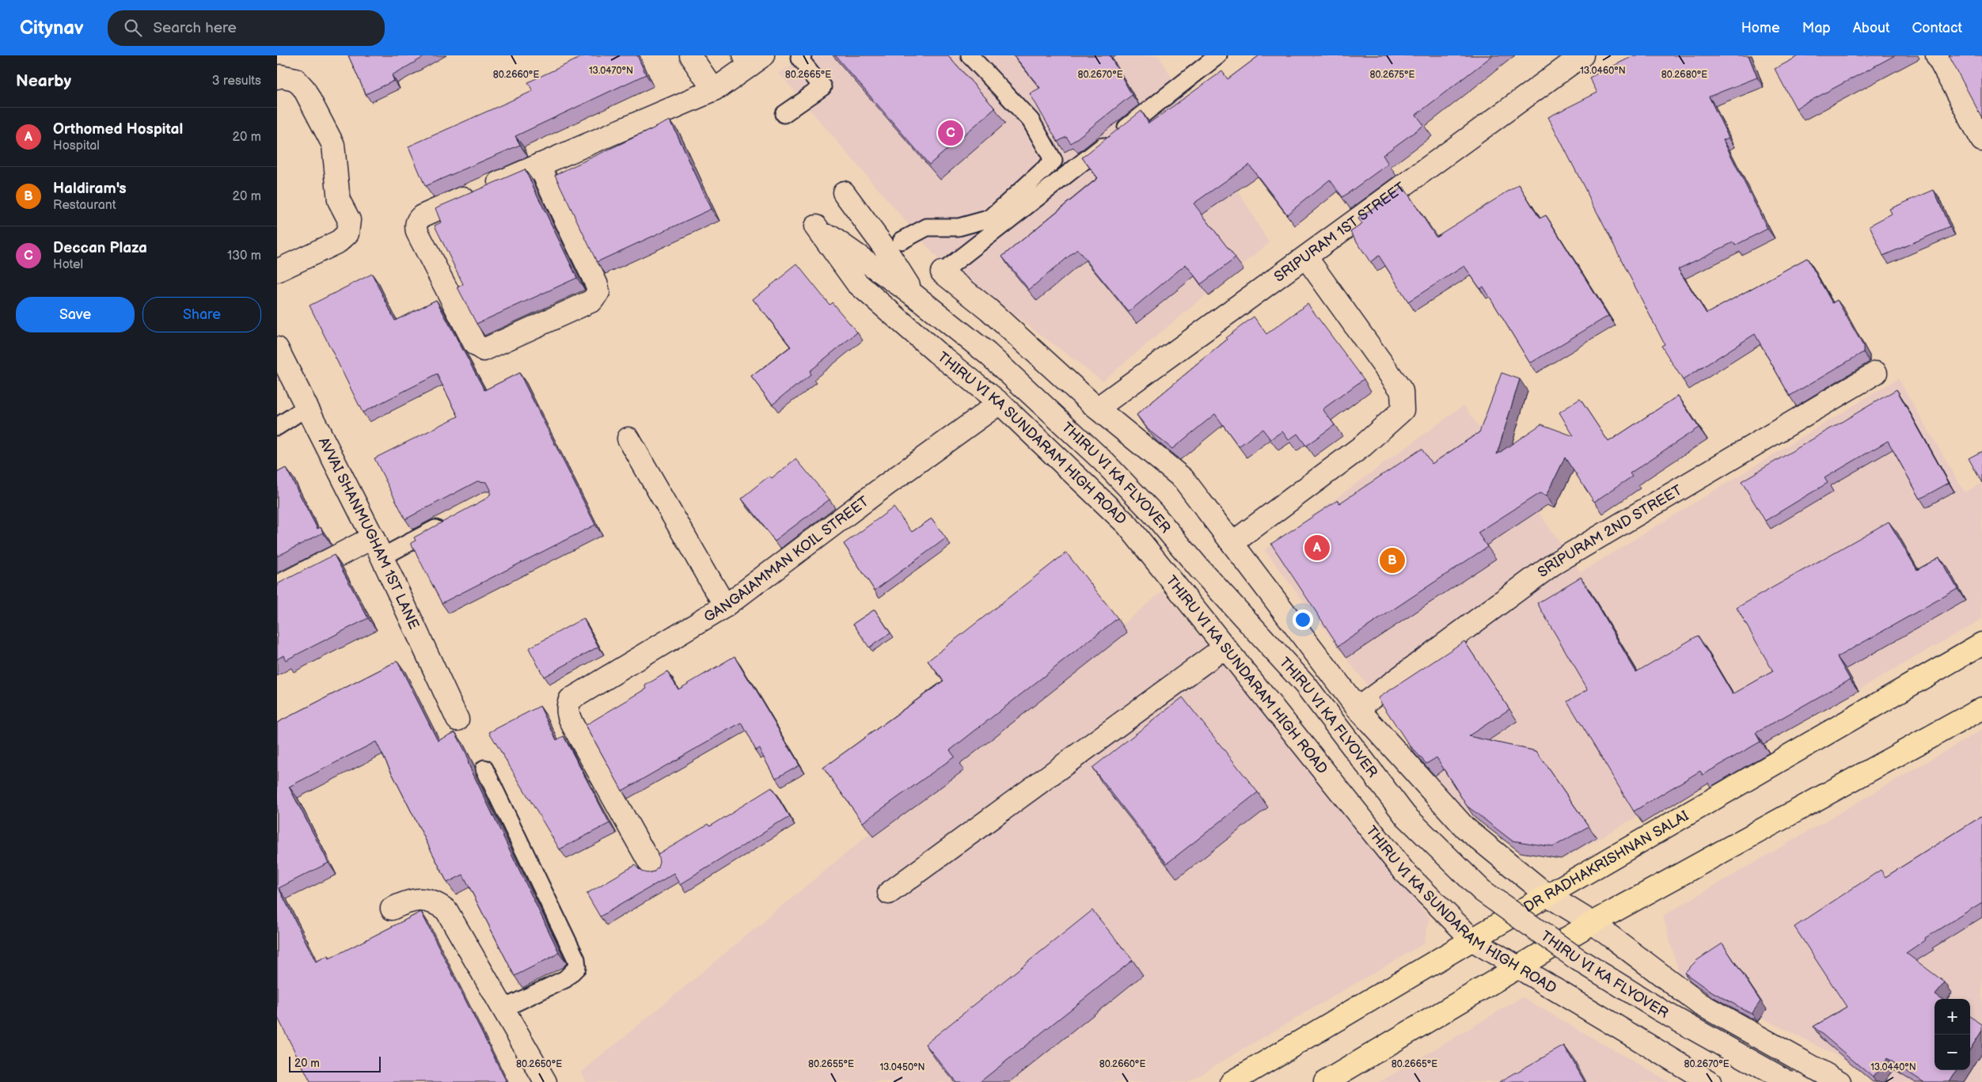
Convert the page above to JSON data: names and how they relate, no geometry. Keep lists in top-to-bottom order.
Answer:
{
  "streets": {
    "main road": ["DR RADHAKRISHNAN SALAI"],
    "street": [
      "SRIPURAM 1ST STREET",
      "THIRU VI KA SUNDARAM HIGH ROAD",
      "THIRU VI KA FLYOVER",
      "SRIPURAM 2ND STREET",
      "AVVAI SHANMUGHAM 1ST LANE",
      "GANGAIAMMAN KOIL STREET"
    ]
  },
  "crossings": [
    ["THIRU VI KA SUNDARAM HIGH ROAD", "THIRU VI KA FLYOVER"],
    ["THIRU VI KA SUNDARAM HIGH ROAD", "GANGAIAMMAN KOIL STREET"],
    ["THIRU VI KA SUNDARAM HIGH ROAD", "DR RADHAKRISHNAN SALAI"]
  ],
  "scale_bar": "20 m",
  "page": {
    "header": "Citynav",
    "search": "Search here",
    "nav": [
      "Home",
      "Map",
      "About",
      "Contact"
    ],
    "heading": ["Nearby", "3 results"],
    "list": [
      {
        "mark": "A",
        "name": "Orthomed Hospital",
        "note": "Hospital",
        "value": "20 m"
      },
      {
        "mark": "B",
        "name": "Haldiram's",
        "note": "Restaurant",
        "value": "20 m"
      },
      {
        "mark": "C",
        "name": "Deccan Plaza",
        "note": "Hotel",
        "value": "130 m"
      }
    ],
    "pins": ["C", "A", "B"],
    "buttons": ["Save", "Share"],
    "map_buttons": ["+", "−"],
    "scale": "20 m"
  },
  "coordinates": [
    "13.0470°N",
    "13.0460°N",
    "80.2660°E",
    "80.2665°E",
    "80.2670°E",
    "80.2675°E",
    "80.2680°E",
    "80.2650°E",
    "80.2655°E",
    "13.0450°N",
    "13.0440°N"
  ]
}
